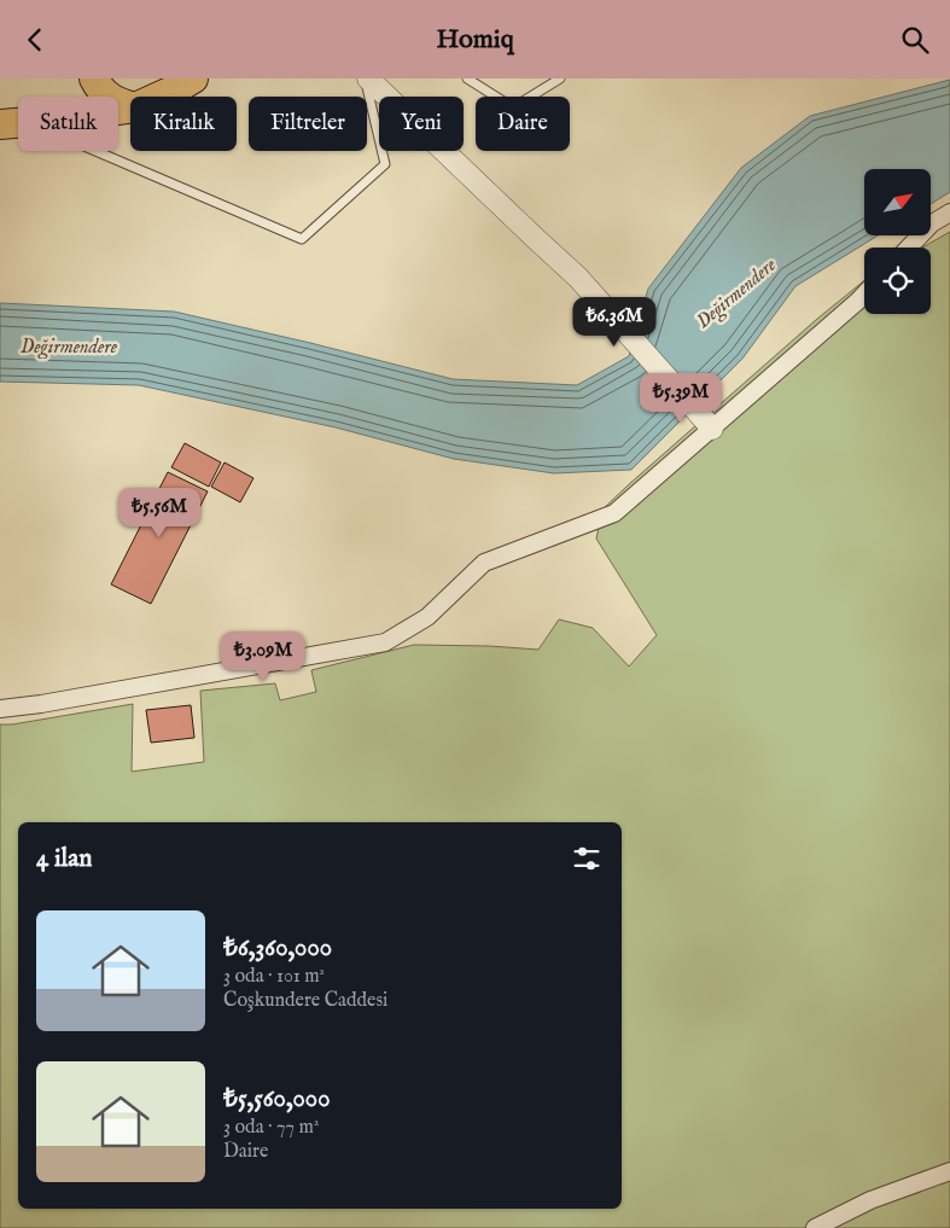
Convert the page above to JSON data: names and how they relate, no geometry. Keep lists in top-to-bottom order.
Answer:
{
  "water": ["Değirmendere"],
  "north": "top right",
  "page": {
    "header": "Homiq",
    "chip": [
      "Satılık",
      "Kiralık",
      "Filtreler",
      "Yeni",
      "Daire"
    ],
    "price": [
      "₺6.36M",
      "₺5.39M",
      "₺5.56M",
      "₺3.09M"
    ],
    "heading": "4 ilan",
    "list": [
      {
        "name": "₺6,360,000",
        "note": "3 oda · 101 m² · Coşkundere Caddesi"
      },
      {
        "name": "₺5,560,000",
        "note": "3 oda · 77 m² · Daire"
      }
    ]
  }
}
